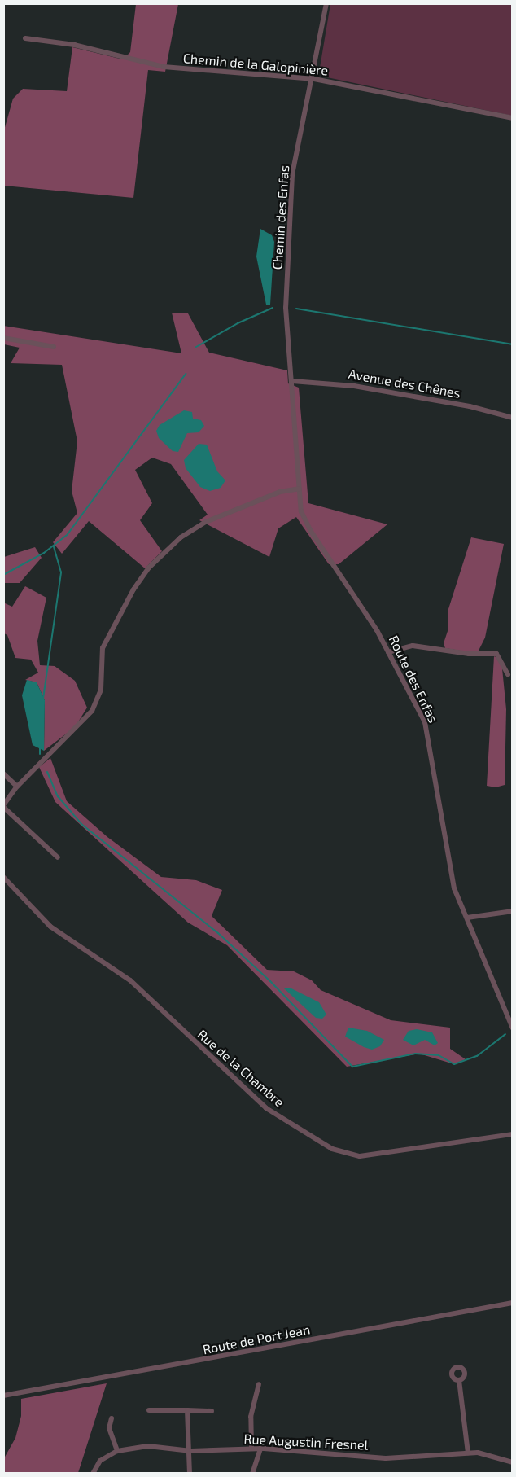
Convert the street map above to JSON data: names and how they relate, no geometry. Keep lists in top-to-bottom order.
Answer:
{
  "streets": {
    "street": [
      "Chemin de la Galopinière",
      "Chemin des Enfas",
      "Avenue des Chênes",
      "Route des Enfas",
      "Rue de la Chambre",
      "Route de Port Jean",
      "Rue Augustin Fresnel"
    ]
  },
  "crossings": [
    ["Chemin de la Galopinière", "Chemin des Enfas"],
    ["Chemin des Enfas", "Avenue des Chênes"],
    ["Chemin des Enfas", "Route des Enfas"],
    ["Avenue des Chênes", "Route des Enfas"]
  ]
}
